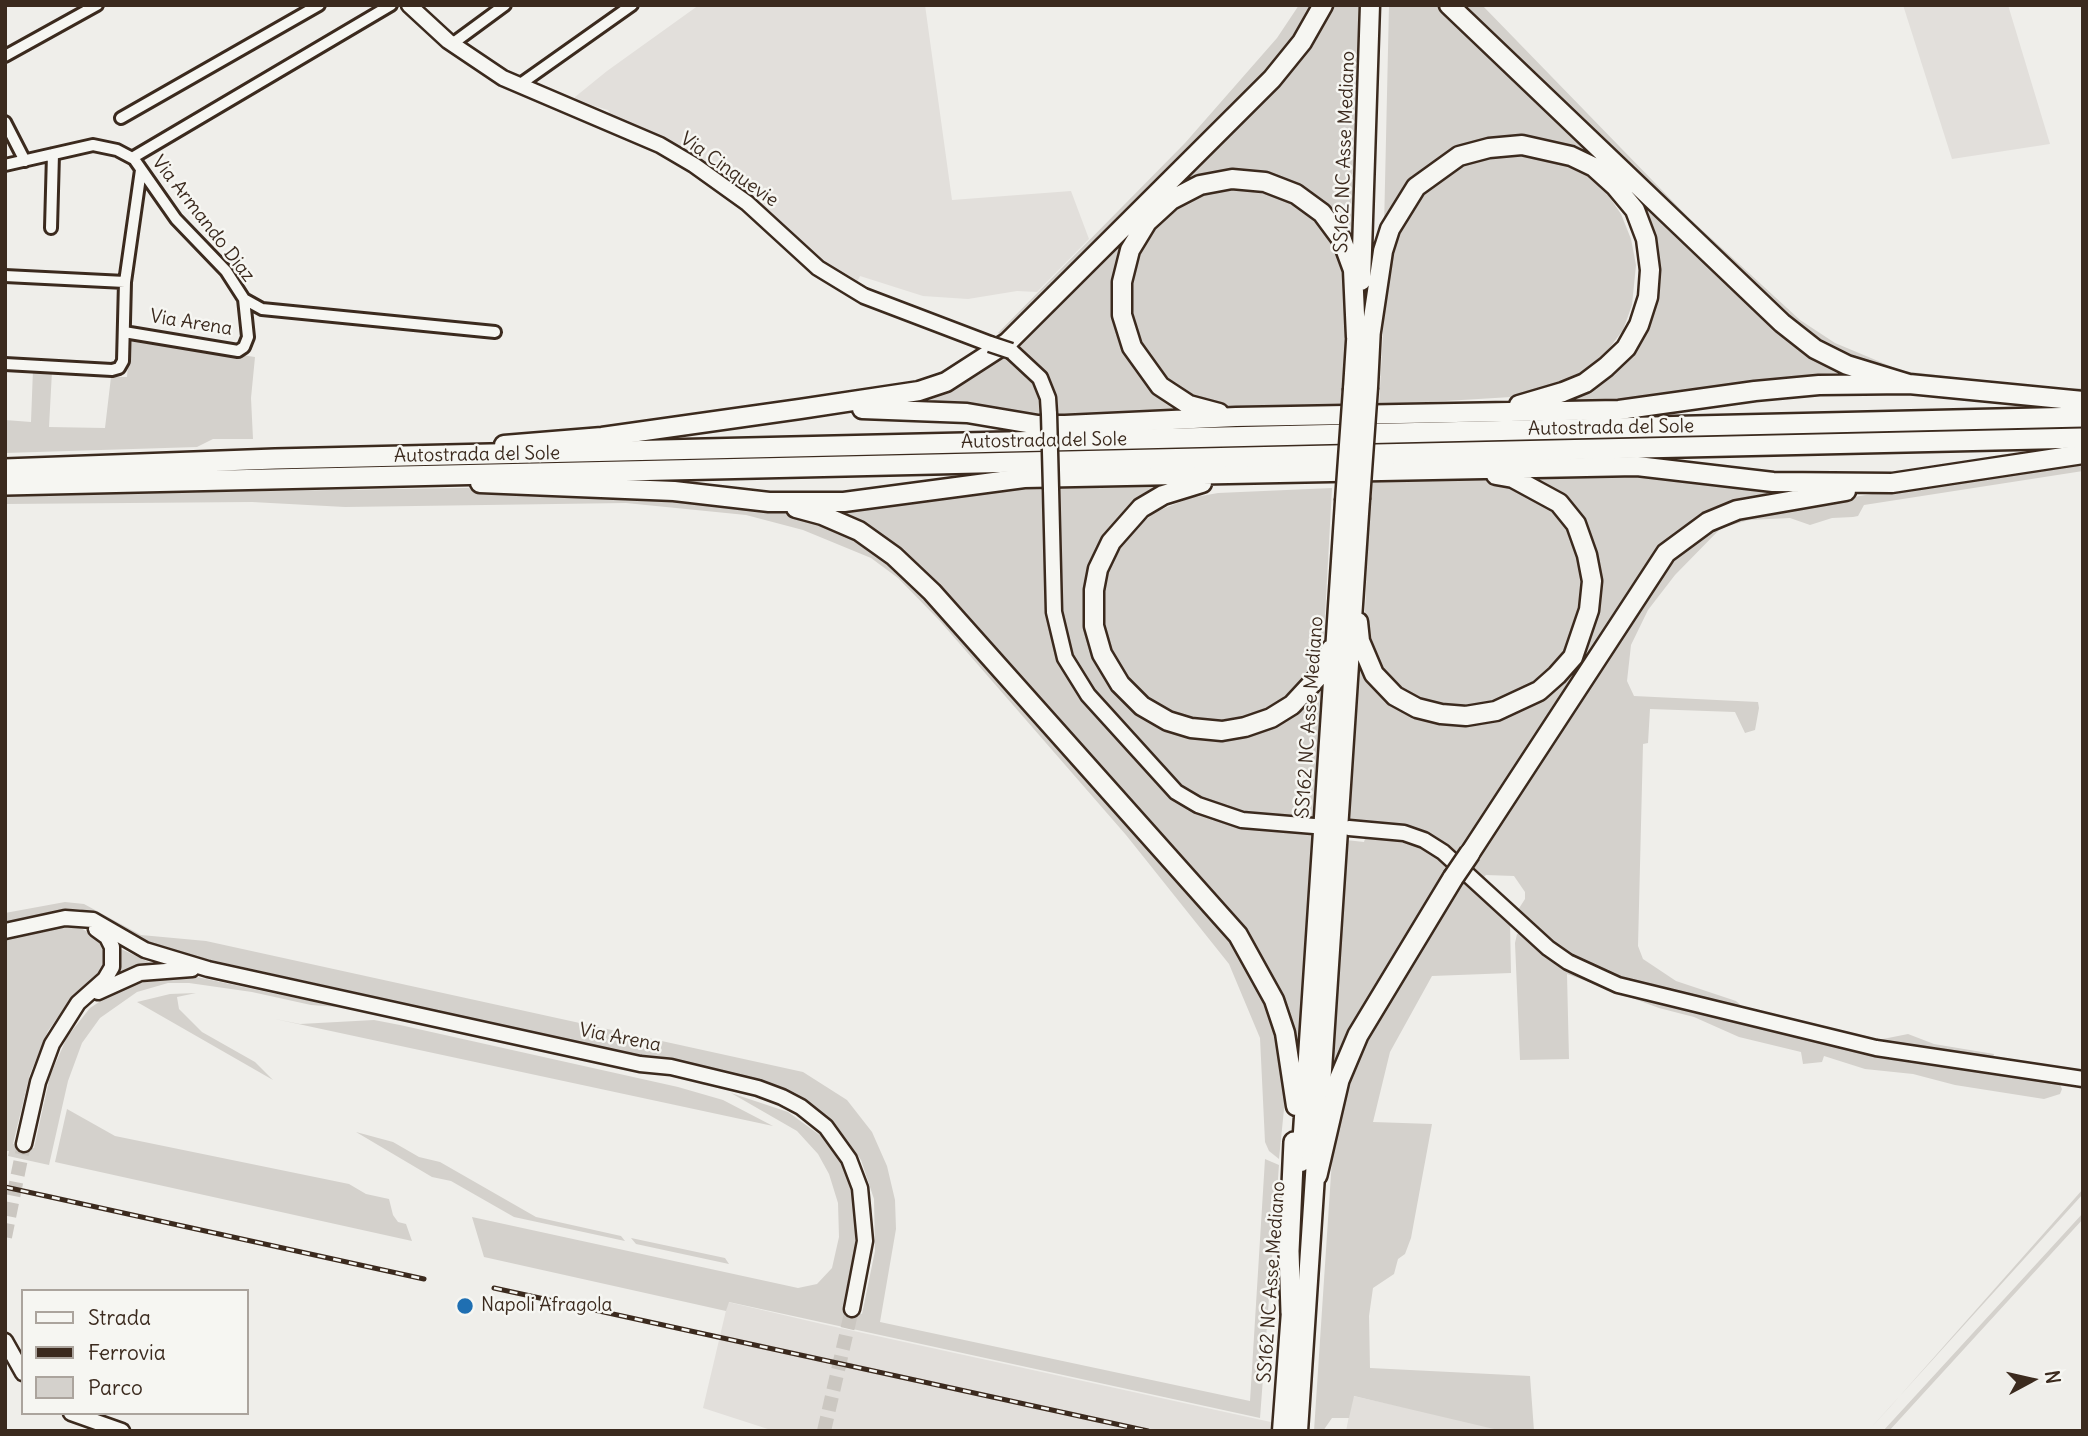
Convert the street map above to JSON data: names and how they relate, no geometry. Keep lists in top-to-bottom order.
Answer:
{
  "streets": {
    "highway": ["SS162 NC Asse Mediano", "Autostrada del Sole"],
    "street": ["Via Cinquevie", "Via Armando Diaz", "Via Arena"]
  },
  "crossings": [
    ["Via Armando Diaz", "Via Arena"]
  ],
  "places": ["Napoli Afragola"],
  "legend": ["Strada", "Ferrovia", "Parco"],
  "north": "right"
}
